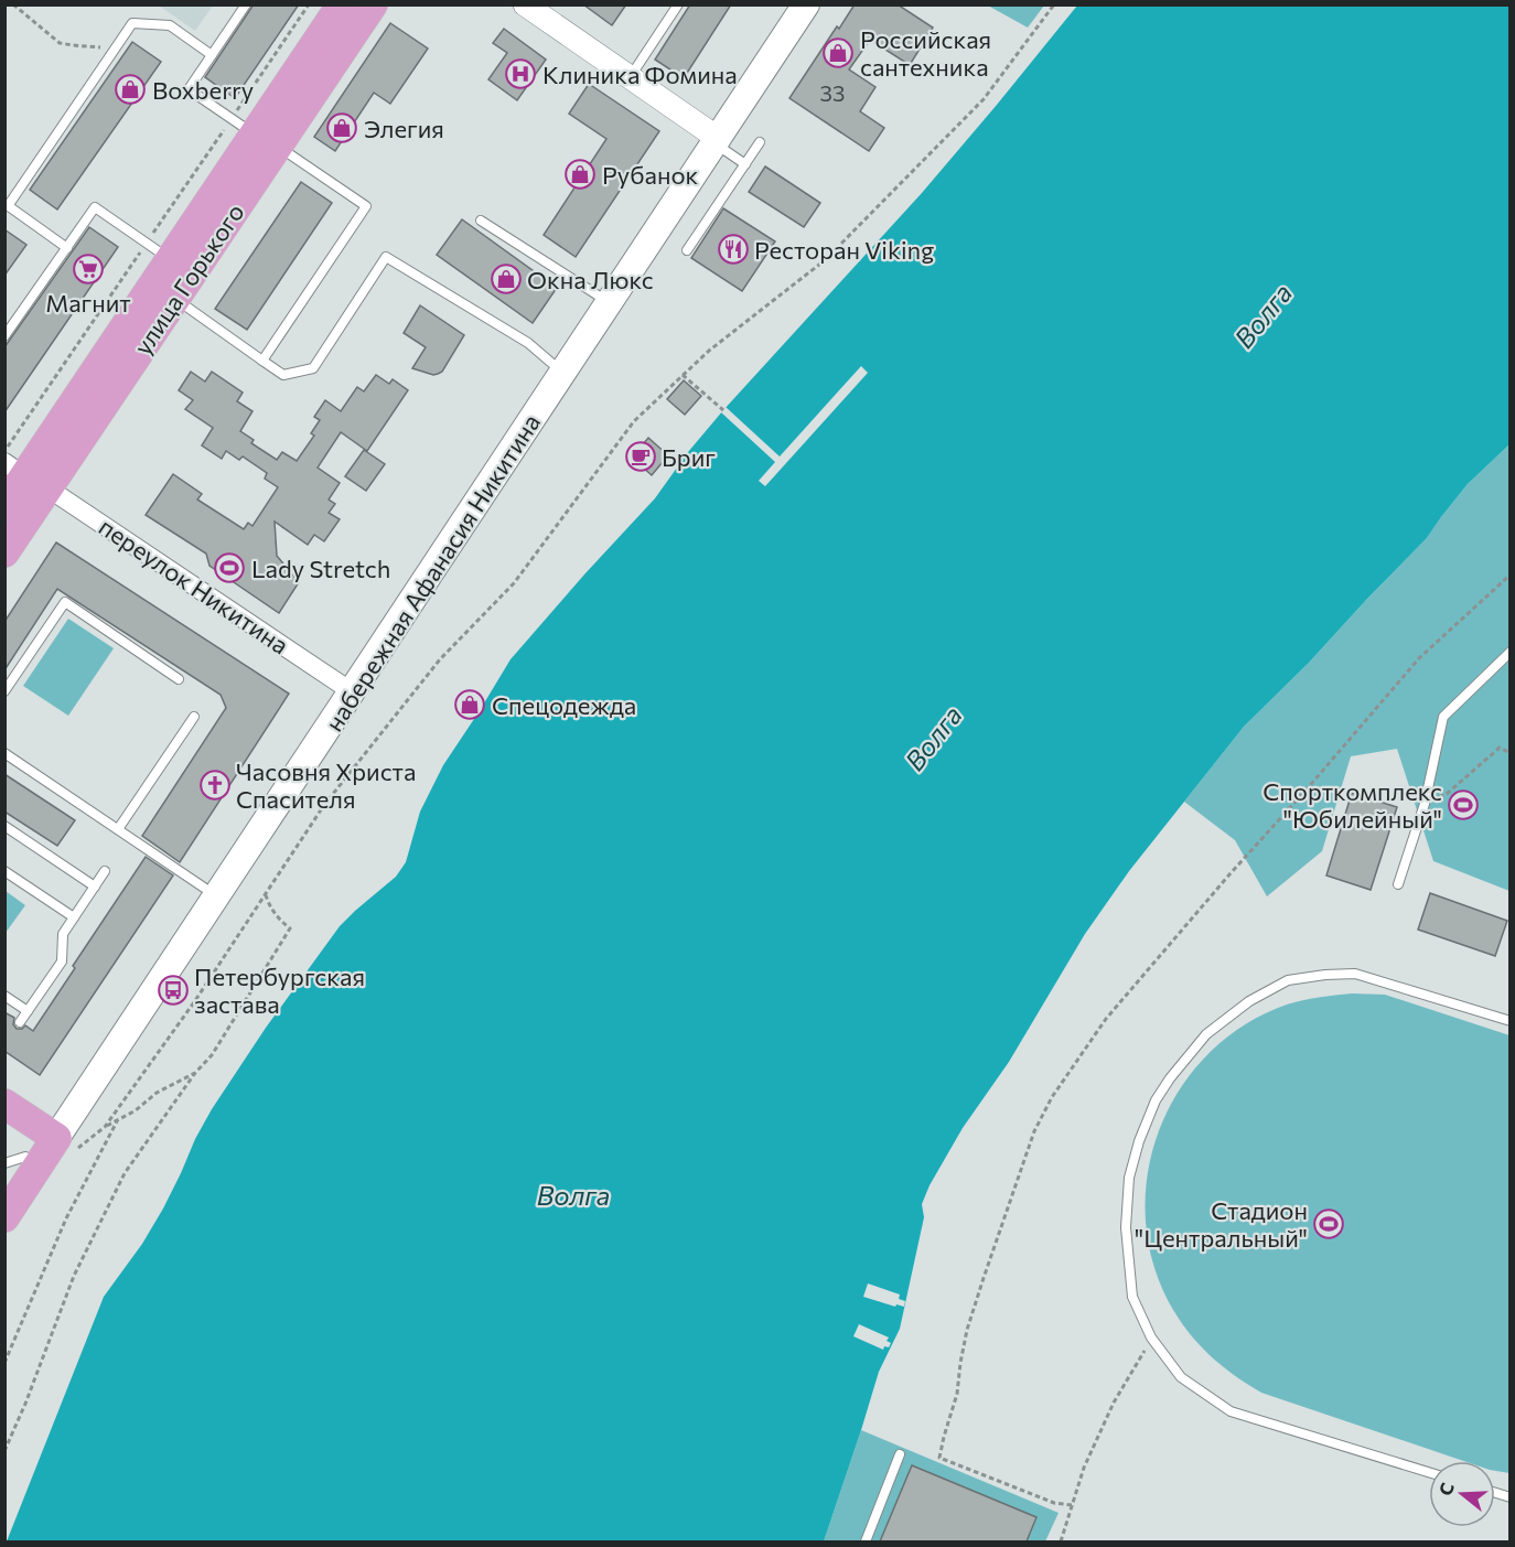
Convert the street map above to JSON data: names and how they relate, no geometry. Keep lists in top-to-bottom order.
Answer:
{
  "streets": {
    "main road": ["улица Горького", "набережная Афанасия Никитина"],
    "street": ["переулок Никитина"]
  },
  "crossings": [
    ["улица Горького", "переулок Никитина"],
    ["набережная Афанасия Никитина", "переулок Никитина"]
  ],
  "water": ["Волга"],
  "places": {
    "shop": [
      "Российская сантехника",
      "Boxberry",
      "Элегия",
      "Рубанок",
      "Окна Люкс",
      "Спецодежда"
    ],
    "hospital": ["Клиника Фомина"],
    "restaurant": ["Ресторан Viking"],
    "supermarket": ["Магнит"],
    "cafe": ["Бриг"],
    "sports": ["Lady Stretch", "Спорткомплекс \"Юбилейный\"", "Стадион \"Центральный\""],
    "church": ["Часовня Христа Спасителя"],
    "bus stop": ["Петербургская застава"]
  },
  "house_numbers": ["33"],
  "north": "left"
}
